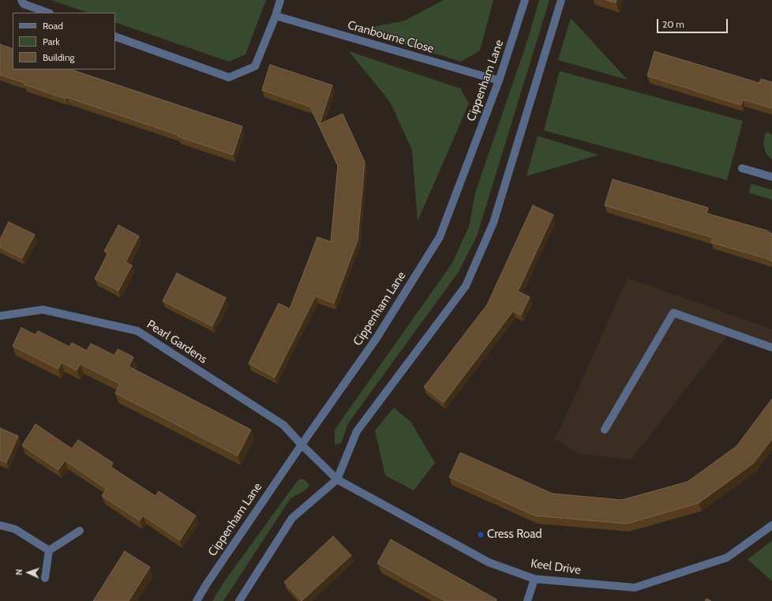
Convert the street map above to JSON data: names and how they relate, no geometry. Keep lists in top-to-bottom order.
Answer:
{
  "streets": {
    "street": [
      "Cranbourne Close",
      "Cippenham Lane",
      "Pearl Gardens",
      "Keel Drive"
    ]
  },
  "crossings": [
    ["Cranbourne Close", "Cippenham Lane"],
    ["Cippenham Lane", "Pearl Gardens"],
    ["Cippenham Lane", "Keel Drive"],
    ["Pearl Gardens", "Keel Drive"]
  ],
  "places": ["Cress Road"],
  "legend": ["Road", "Park", "Building"],
  "scale_bar": "20 m",
  "north": "left"
}
